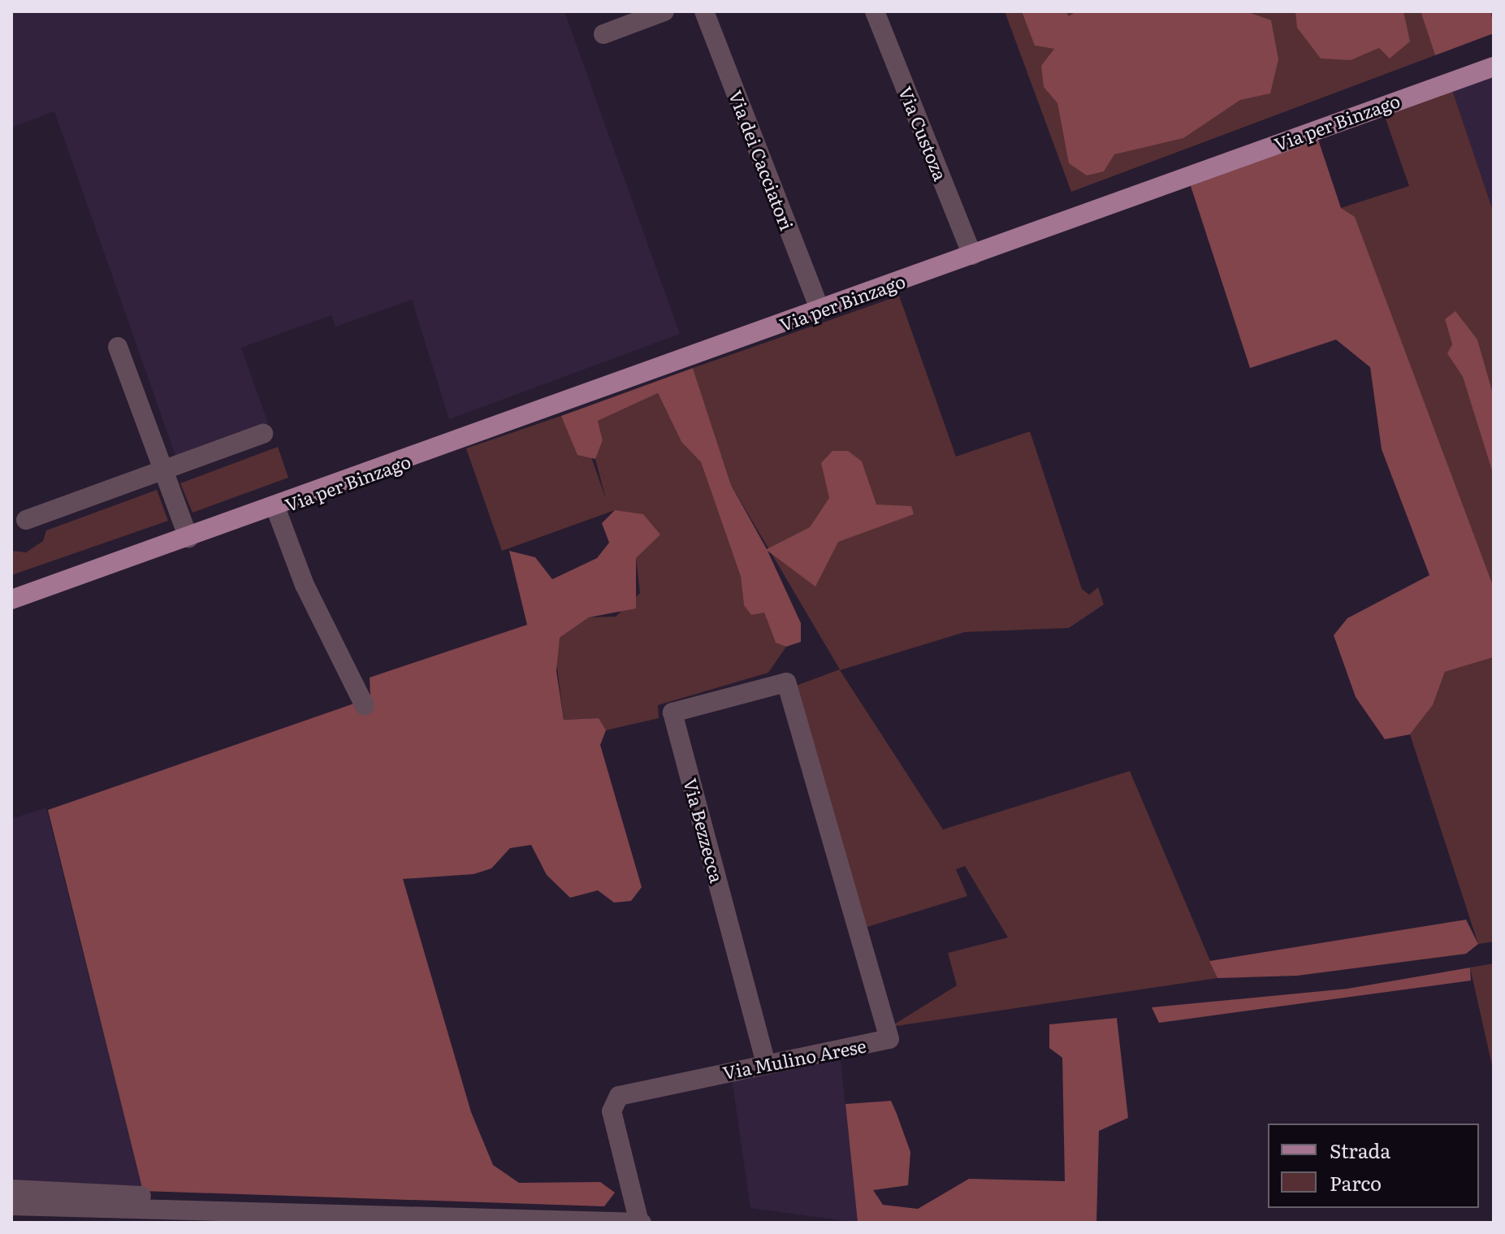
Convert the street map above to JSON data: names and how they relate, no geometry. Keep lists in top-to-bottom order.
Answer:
{
  "streets": {
    "main road": ["Via per Binzago"],
    "street": [
      "Via Custoza",
      "Via dei Cacciatori",
      "Via Bezzecca",
      "Via Mulino Arese"
    ]
  },
  "crossings": [
    ["Via per Binzago", "Via Custoza"],
    ["Via per Binzago", "Via dei Cacciatori"],
    ["Via Bezzecca", "Via Mulino Arese"]
  ],
  "legend": ["Strada", "Parco"]
}
